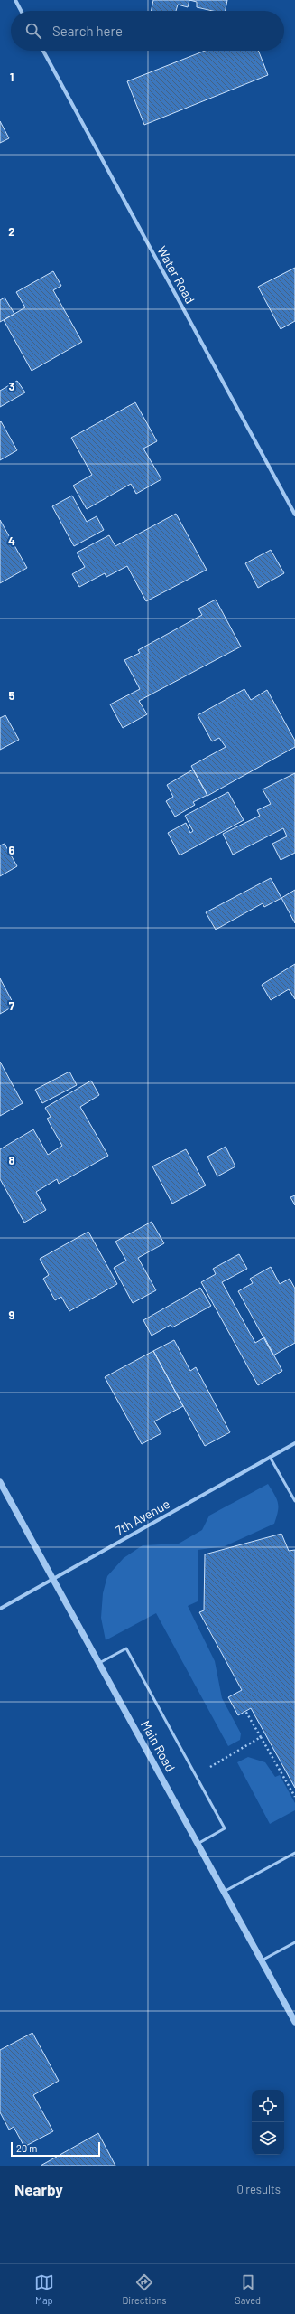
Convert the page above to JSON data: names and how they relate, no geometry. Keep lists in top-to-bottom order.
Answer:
{
  "streets": {
    "street": ["Water Road", "7th Avenue", "Main Road"]
  },
  "crossings": [
    ["7th Avenue", "Main Road"]
  ],
  "scale_bar": "20 m",
  "page": {
    "search": "Search here",
    "scale": "20 m",
    "heading": ["Nearby", "0 results"],
    "nav": ["Map", "Directions", "Saved"]
  },
  "grid": {
    "rows": [
      "1",
      "2",
      "3",
      "4",
      "5",
      "6",
      "7",
      "8",
      "9"
    ]
  }
}
